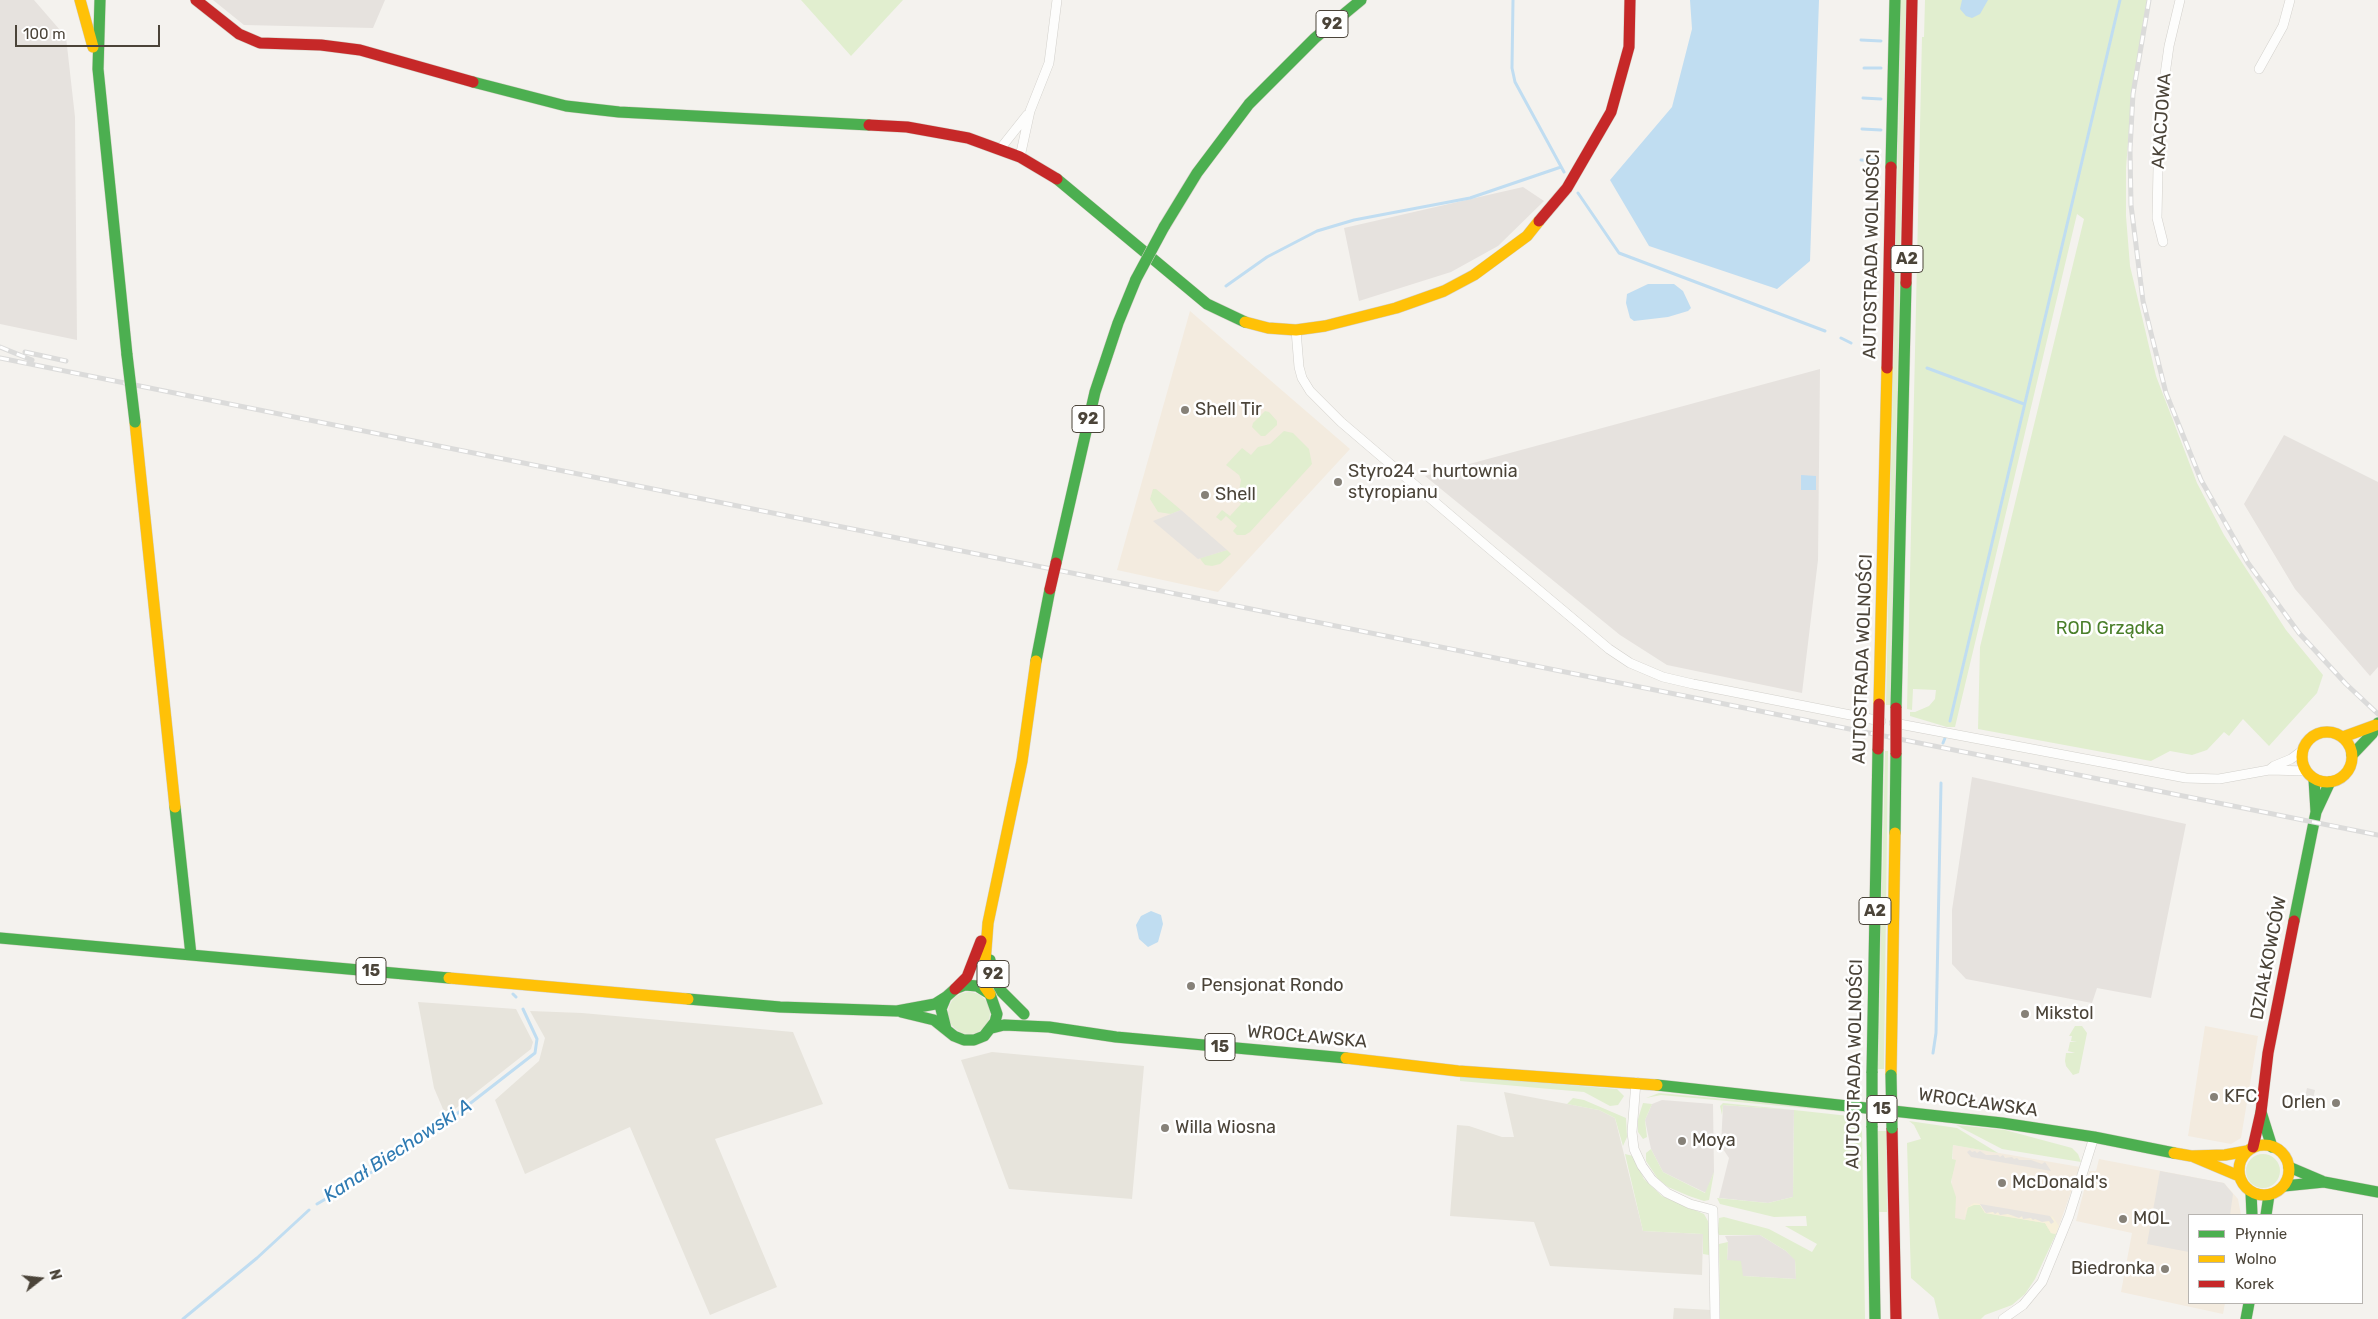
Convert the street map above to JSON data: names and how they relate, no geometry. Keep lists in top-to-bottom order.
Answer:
{
  "streets": {
    "main road": [
      "92",
      "AUTOSTRADA WOLNOŚCI",
      "A2",
      "DZIAŁKOWCÓW",
      "15",
      "WROCŁAWSKA"
    ],
    "street": ["AKACJOWA"]
  },
  "crossings": [
    ["92", "15"],
    ["92", "WROCŁAWSKA"],
    ["DZIAŁKOWCÓW", "15"],
    ["DZIAŁKOWCÓW", "WROCŁAWSKA"],
    ["15", "WROCŁAWSKA"]
  ],
  "water": ["Kanał Biechowski A"],
  "parks": ["ROD Grządka"],
  "places": [
    "Shell Tir",
    "Styro24 - hurtownia styropianu",
    "Shell",
    "Pensjonat Rondo",
    "Mikstol",
    "KFC",
    "Orlen",
    "Willa Wiosna",
    "Moya",
    "McDonald's",
    "MOL",
    "Biedronka"
  ],
  "legend": ["Płynnie", "Wolno", "Korek"],
  "scale_bar": "100 m",
  "north": "right"
}
